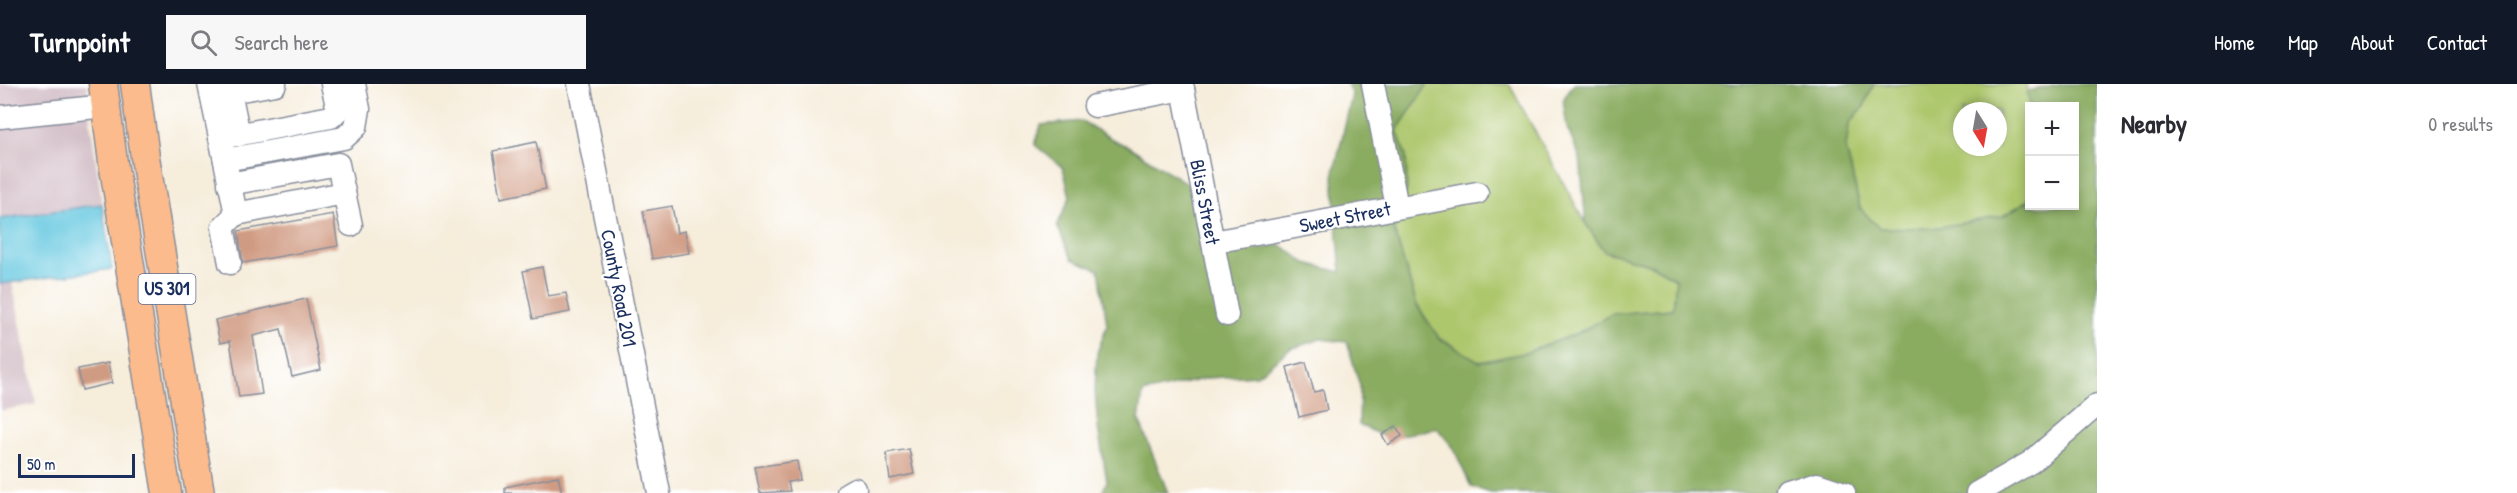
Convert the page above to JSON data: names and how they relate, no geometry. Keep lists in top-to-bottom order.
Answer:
{
  "streets": {
    "main road": ["US 301"],
    "street": ["Bliss Street", "Sweet Street", "County Road 201"]
  },
  "crossings": [
    ["Bliss Street", "Sweet Street"]
  ],
  "scale_bar": "50 m",
  "north": "bottom",
  "page": {
    "header": "Turnpoint",
    "search": "Search here",
    "nav": [
      "Home",
      "Map",
      "About",
      "Contact"
    ],
    "heading": ["Nearby", "0 results"],
    "map_buttons": ["+", "−"],
    "scale": "50 m"
  }
}
